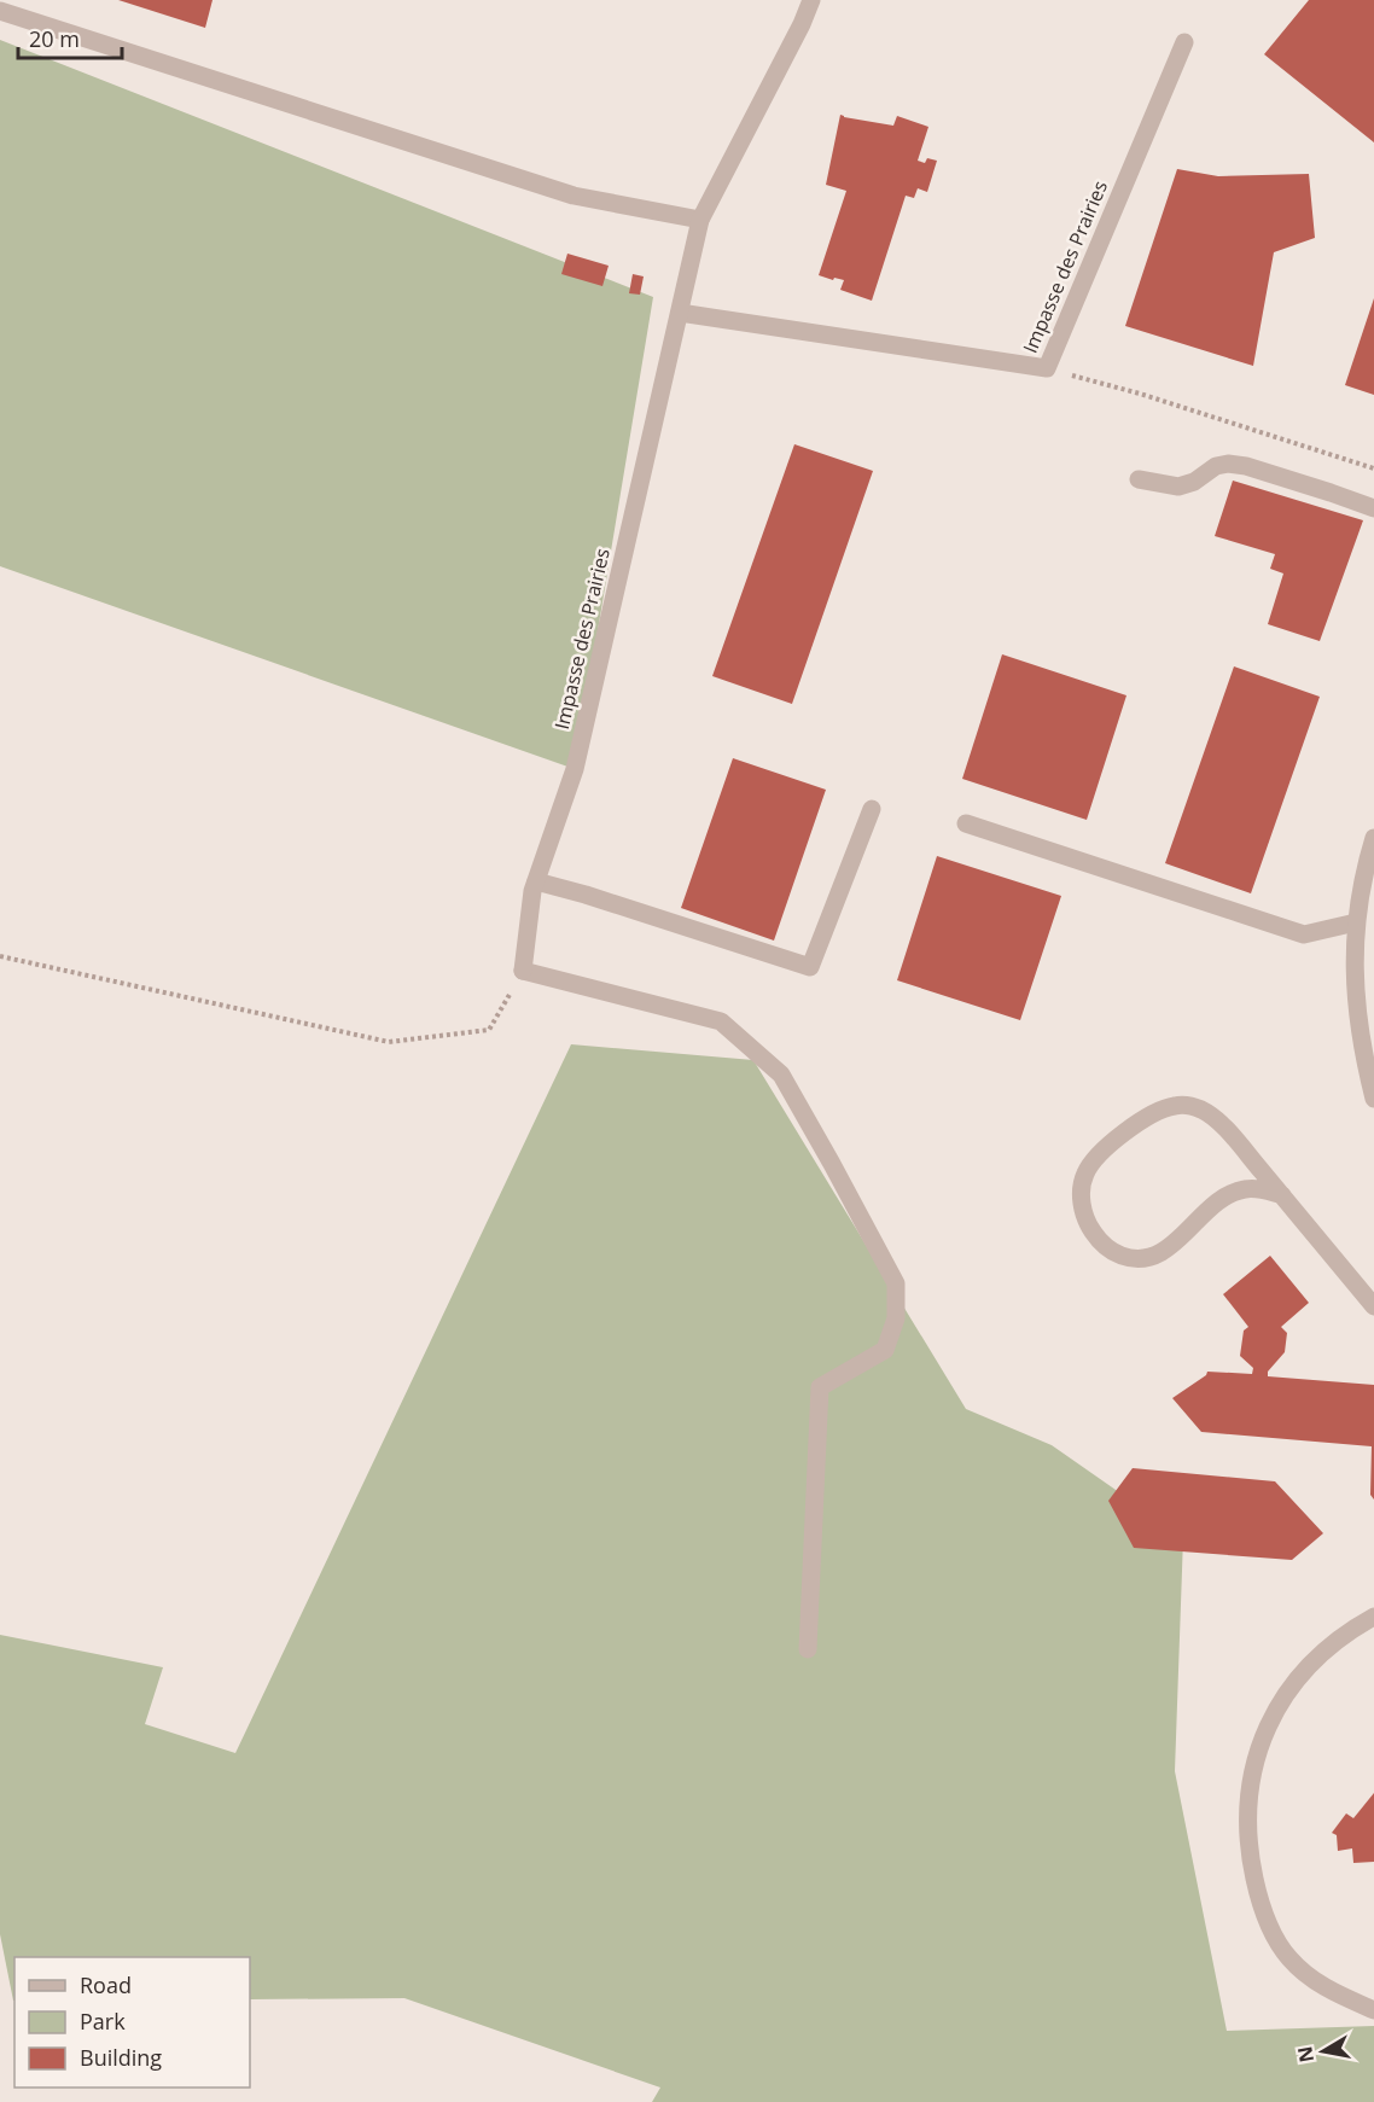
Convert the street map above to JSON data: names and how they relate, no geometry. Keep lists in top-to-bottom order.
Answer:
{
  "streets": {
    "street": ["Impasse des Prairies"]
  },
  "legend": ["Road", "Park", "Building"],
  "scale_bar": "20 m",
  "north": "left"
}
